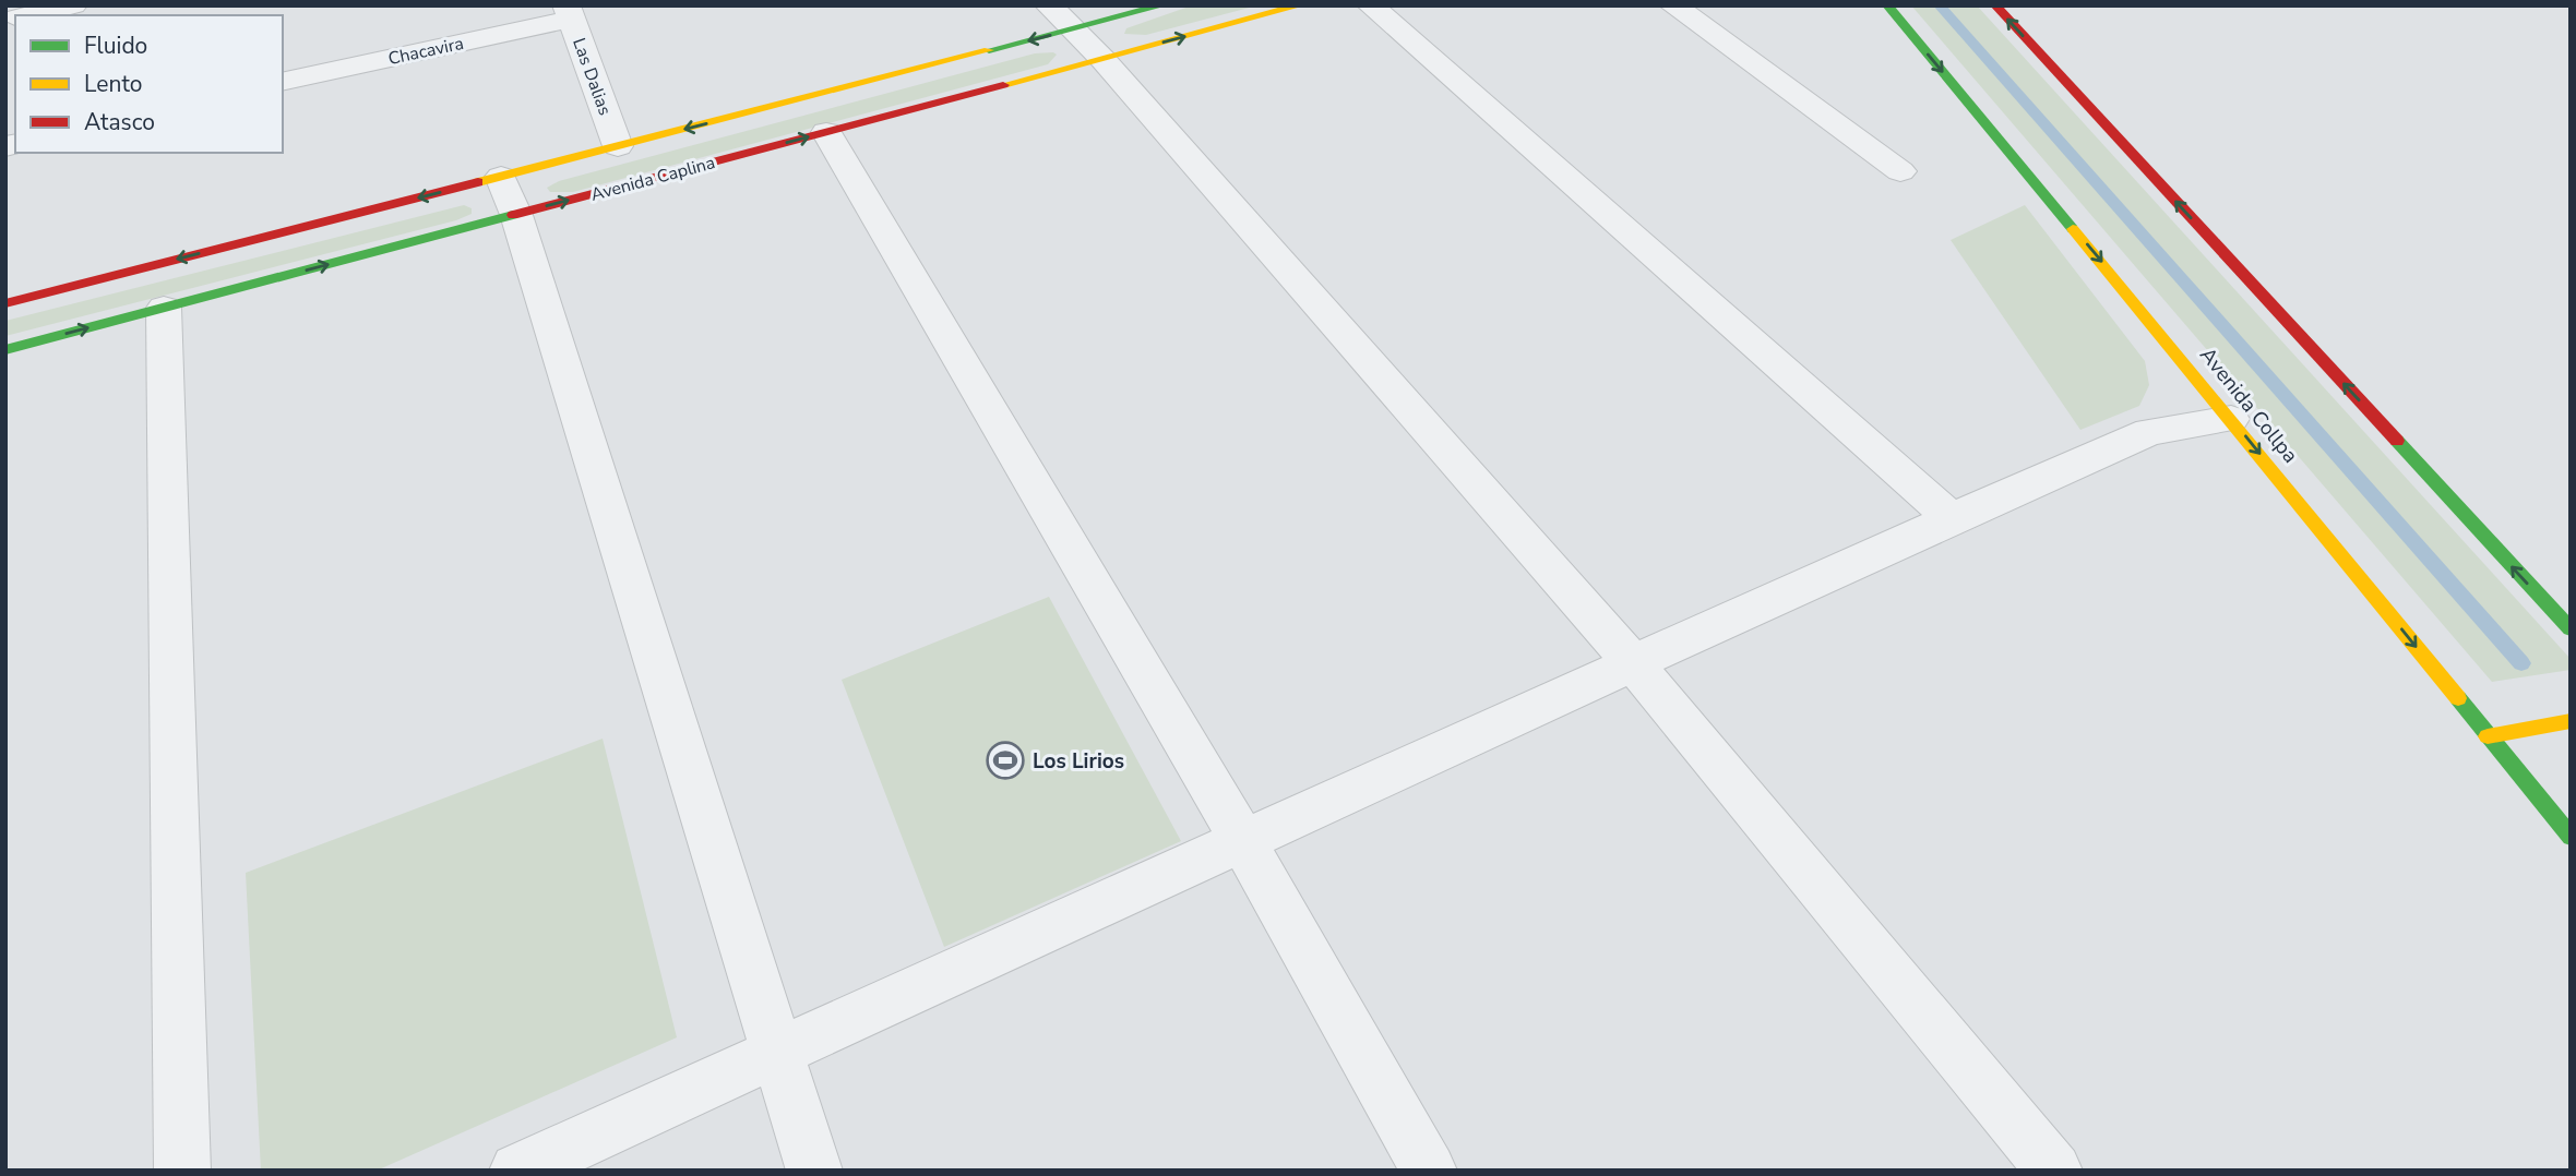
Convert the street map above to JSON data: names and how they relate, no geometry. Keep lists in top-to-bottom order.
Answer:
{
  "streets": {
    "main road": ["Avenida Caplina", "Avenida Collpa"],
    "street": ["Chacavira", "Las Dalias"]
  },
  "crossings": [
    ["Chacavira", "Las Dalias"],
    ["Las Dalias", "Avenida Caplina"]
  ],
  "places": {
    "sports": ["Los Lirios"]
  },
  "legend": ["Fluido", "Lento", "Atasco"]
}
